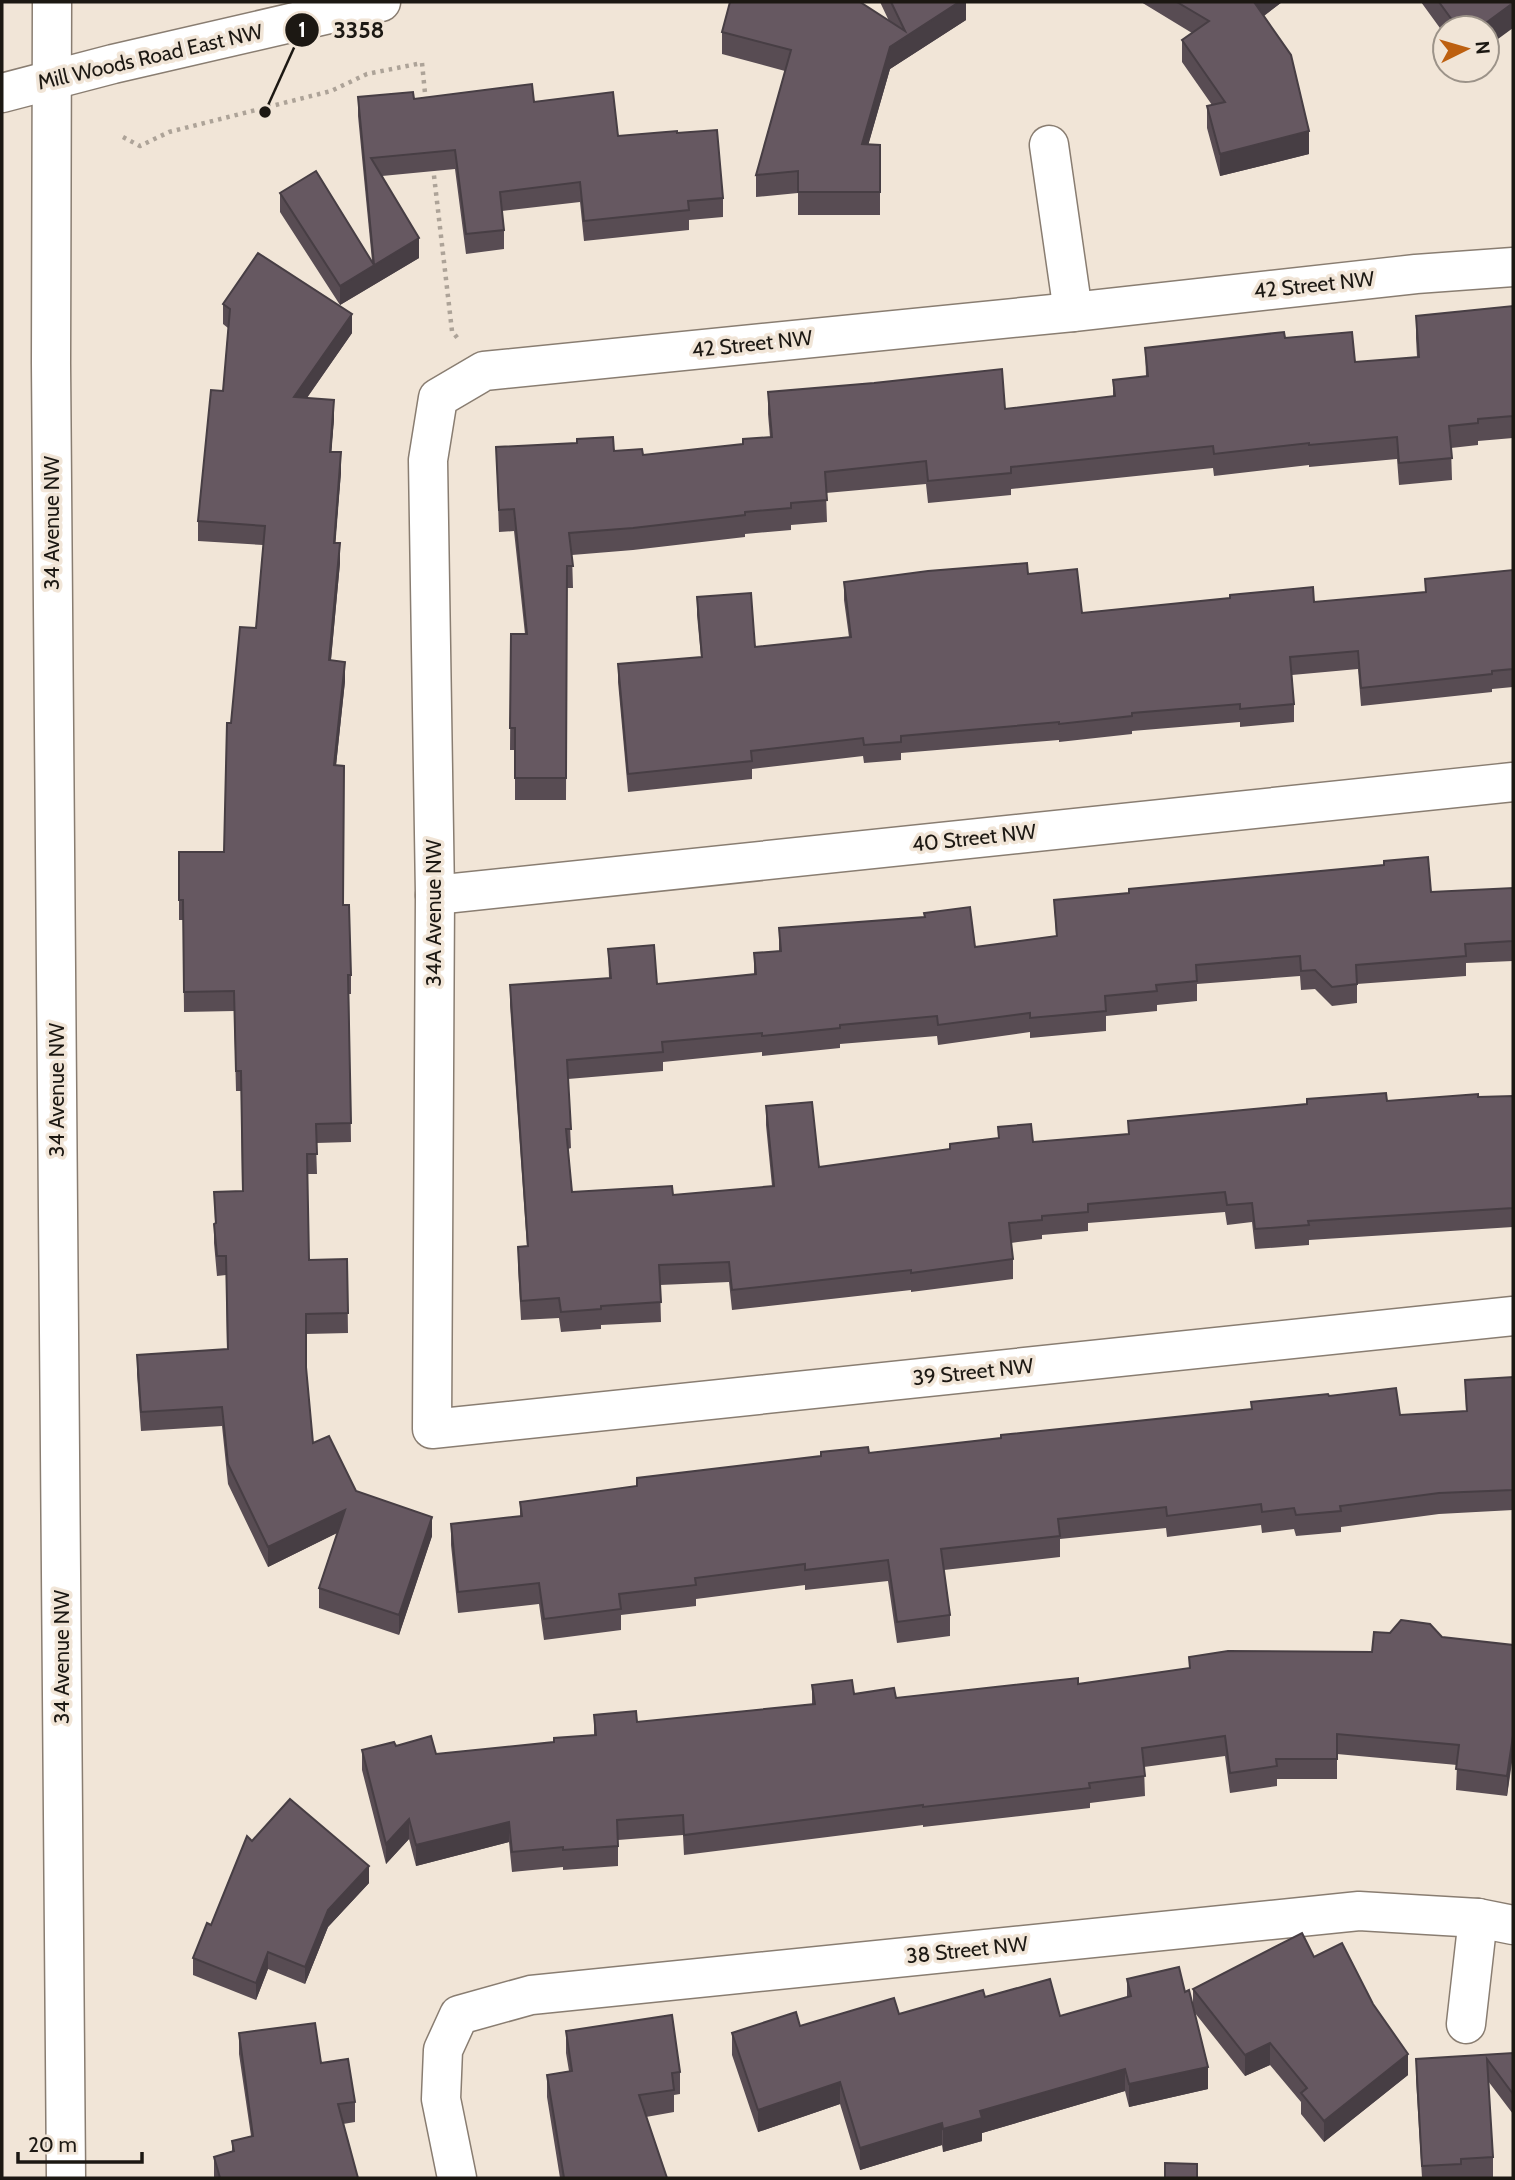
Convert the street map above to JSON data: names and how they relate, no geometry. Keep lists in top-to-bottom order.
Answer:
{
  "streets": {
    "street": [
      "Mill Woods Road East NW",
      "42 Street NW",
      "34 Avenue NW",
      "40 Street NW",
      "34A Avenue NW",
      "39 Street NW",
      "38 Street NW"
    ]
  },
  "crossings": [
    ["Mill Woods Road East NW", "34 Avenue NW"],
    ["42 Street NW", "34A Avenue NW"],
    ["40 Street NW", "34A Avenue NW"],
    ["34A Avenue NW", "39 Street NW"]
  ],
  "places": ["3358"],
  "scale_bar": "20 m",
  "north": "right"
}
